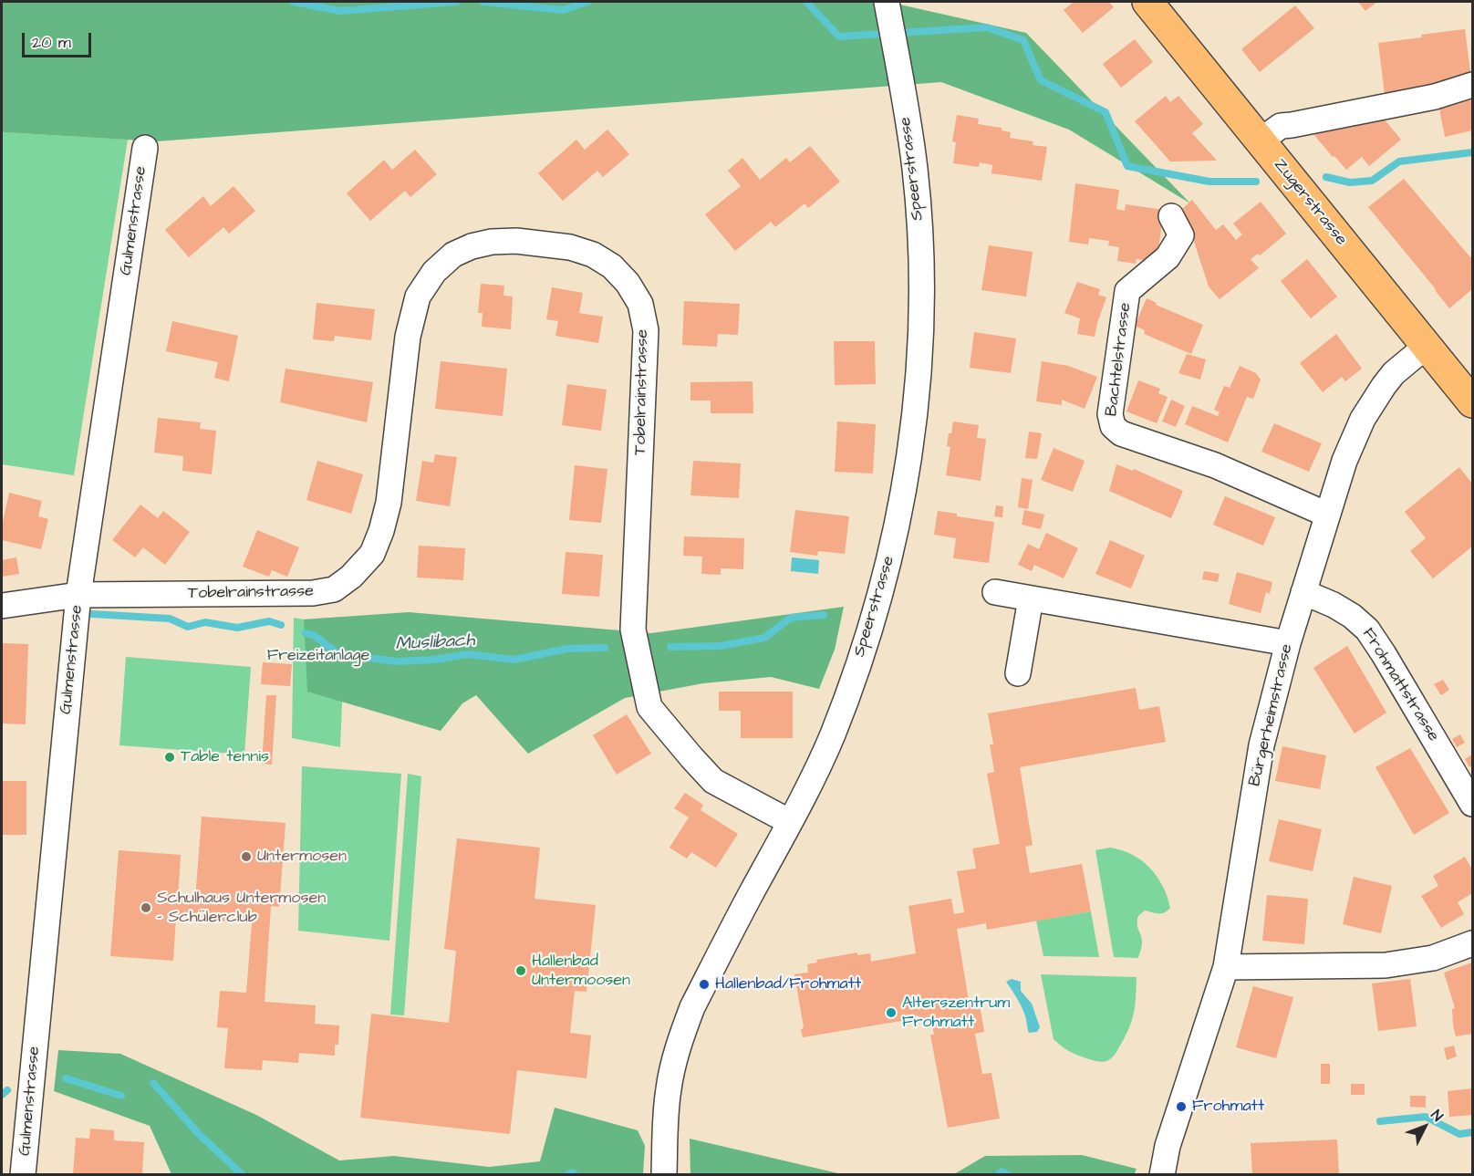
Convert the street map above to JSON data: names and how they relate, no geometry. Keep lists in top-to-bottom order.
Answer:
{
  "streets": {
    "main road": ["Zugerstrasse"],
    "street": [
      "Speerstrasse",
      "Gulmenstrasse",
      "Bachtelstrasse",
      "Tobelrainstrasse",
      "Frohmattstrasse",
      "Bürgerheimstrasse"
    ]
  },
  "crossings": [
    ["Speerstrasse", "Tobelrainstrasse"],
    ["Zugerstrasse", "Bürgerheimstrasse"],
    ["Gulmenstrasse", "Tobelrainstrasse"],
    ["Bachtelstrasse", "Bürgerheimstrasse"],
    ["Frohmattstrasse", "Bürgerheimstrasse"]
  ],
  "water": ["Muslibach"],
  "parks": ["Freizeitanlage"],
  "places": [
    "Table tennis",
    "Untermosen",
    "Schulhaus Untermosen - Schülerclub",
    "Hallenbad Untermoosen",
    "Hallenbad/Frohmatt",
    "Alterszentrum Frohmatt",
    "Frohmatt"
  ],
  "scale_bar": "20 m",
  "north": "top right"
}
